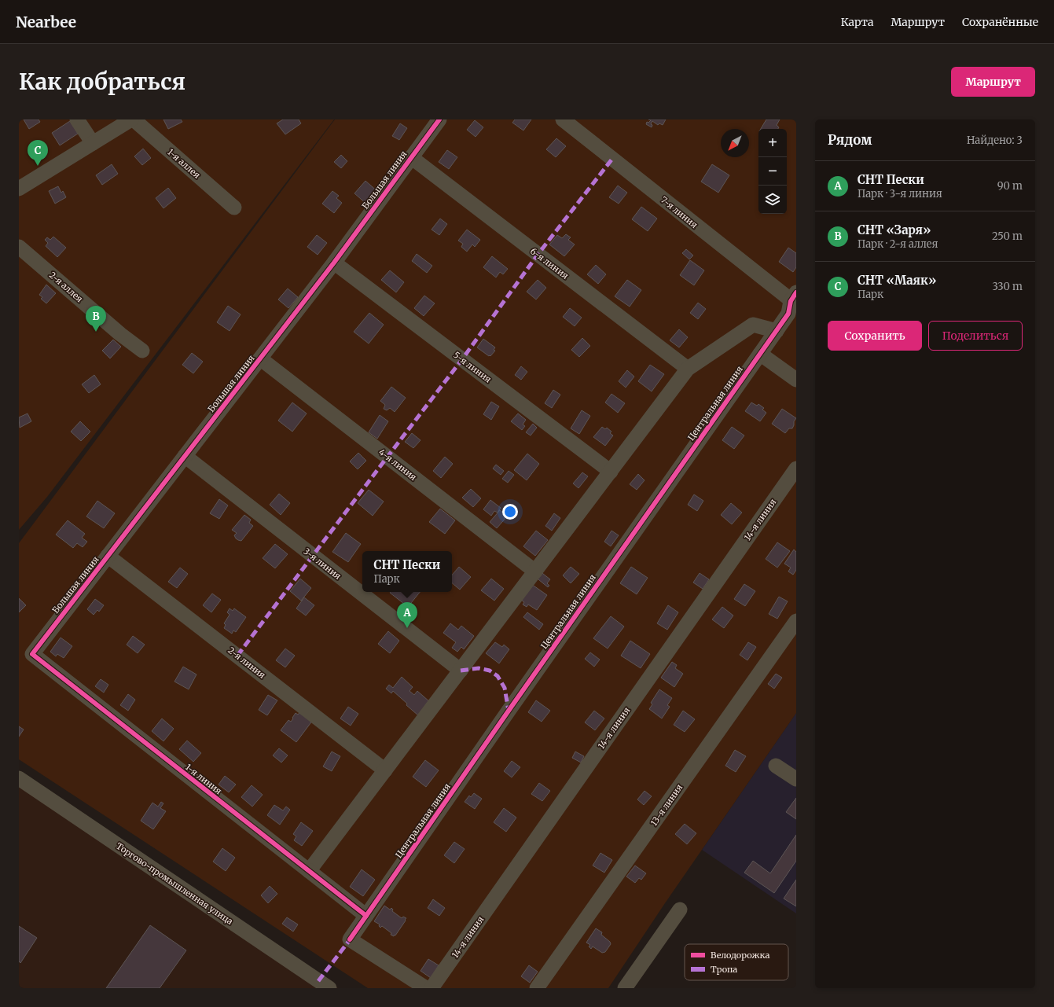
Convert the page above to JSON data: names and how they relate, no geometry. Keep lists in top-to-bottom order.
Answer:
{
  "streets": {
    "street": [
      "1-я аллея",
      "Большая линия",
      "7-я линия",
      "6-я линия",
      "2-я аллея",
      "5-я линия",
      "Центральная линия",
      "4-я линия",
      "14-я линия",
      "3-я линия",
      "2-я линия",
      "1-я линия",
      "13-я линия",
      "Торгово-промышленная улица"
    ]
  },
  "crossings": [
    ["Большая линия", "6-я линия"],
    ["Большая линия", "5-я линия"],
    ["Большая линия", "4-я линия"],
    ["Большая линия", "3-я линия"],
    ["Большая линия", "2-я линия"],
    ["Большая линия", "1-я линия"],
    ["7-я линия", "Центральная линия"],
    ["Центральная линия", "1-я линия"]
  ],
  "legend": ["Велодорожка", "Тропа"],
  "north": "bottom left",
  "page": {
    "header": "Nearbee",
    "nav": ["Карта", "Маршрут", "Сохранённые"],
    "buttons": [
      "Маршрут",
      ["Сохранить", "Поделиться"]
    ],
    "title": "Как добраться",
    "heading": ["Рядом", "Найдено: 3"],
    "map_buttons": ["+", "−"],
    "pins": ["C", "B", "A"],
    "list": [
      {
        "mark": "A",
        "name": "СНТ Пески",
        "note": "Парк · 3-я линия",
        "value": "90 m"
      },
      {
        "mark": "B",
        "name": "СНТ «Заря»",
        "note": "Парк · 2-я аллея",
        "value": "250 m"
      },
      {
        "mark": "C",
        "name": "СНТ «Маяк»",
        "note": "Парк",
        "value": "330 m"
      }
    ],
    "popup": ["СНТ Пески", "Парк"]
  }
}
